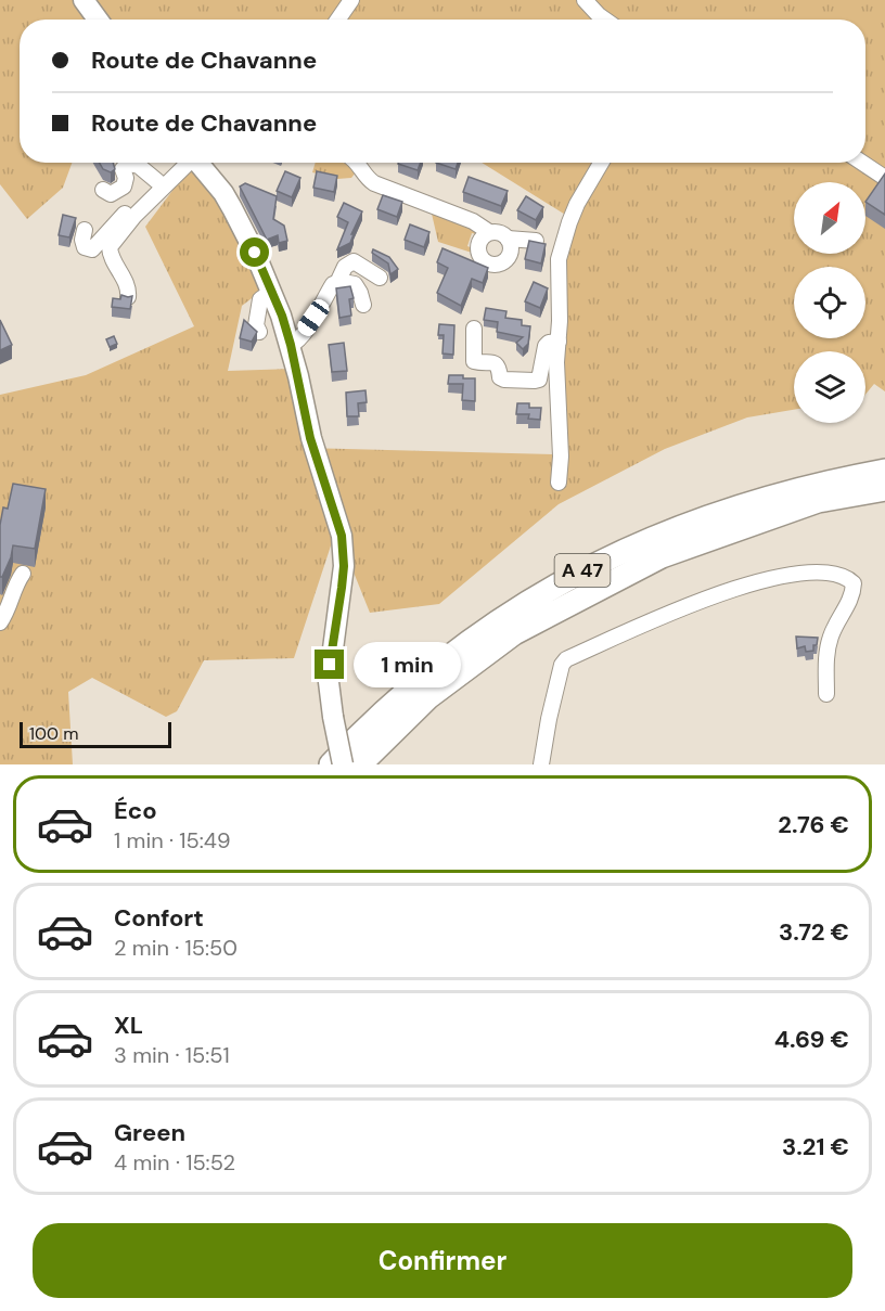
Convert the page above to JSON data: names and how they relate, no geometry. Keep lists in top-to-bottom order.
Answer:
{
  "streets": {
    "highway": ["A 47"]
  },
  "scale_bar": "100 m",
  "north": "top right",
  "page": {
    "banner": ["Route de Chavanne", "Route de Chavanne"],
    "bubble": "1 min",
    "scale": "100 m",
    "list": [
      {
        "name": "Éco",
        "note": "1 min · 15:49",
        "value": "2.76 €"
      },
      {
        "name": "Confort",
        "note": "2 min · 15:50",
        "value": "3.72 €"
      },
      {
        "name": "XL",
        "note": "3 min · 15:51",
        "value": "4.69 €"
      },
      {
        "name": "Green",
        "note": "4 min · 15:52",
        "value": "3.21 €"
      }
    ],
    "buttons": "Confirmer"
  }
}
